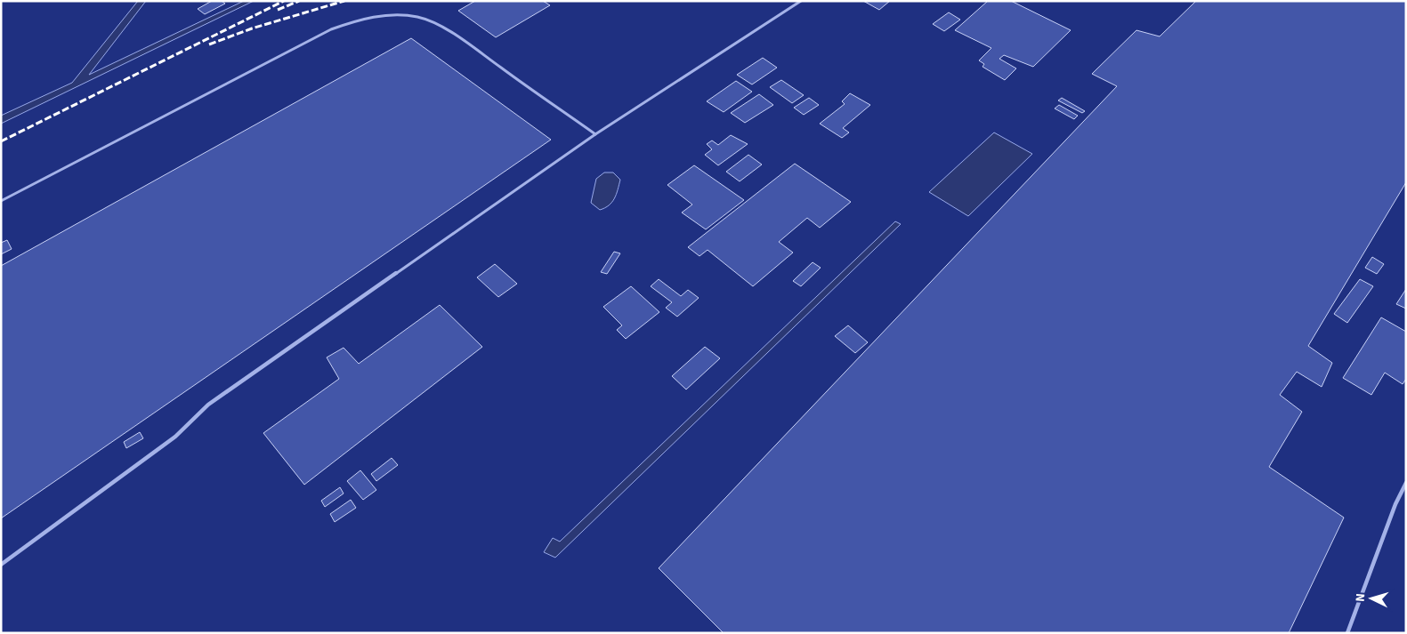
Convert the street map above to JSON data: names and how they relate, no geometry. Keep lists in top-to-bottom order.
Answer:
{
  "north": "left"
}
